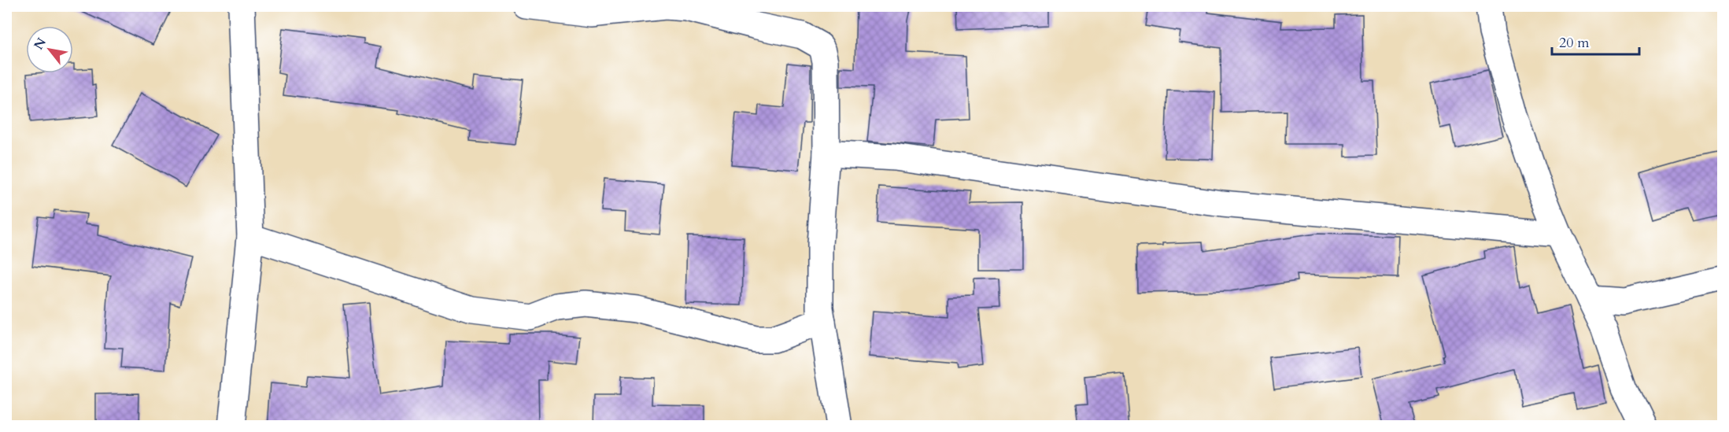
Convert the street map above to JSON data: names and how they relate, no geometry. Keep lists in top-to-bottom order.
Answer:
{
  "scale_bar": "20 m",
  "north": "top left"
}
